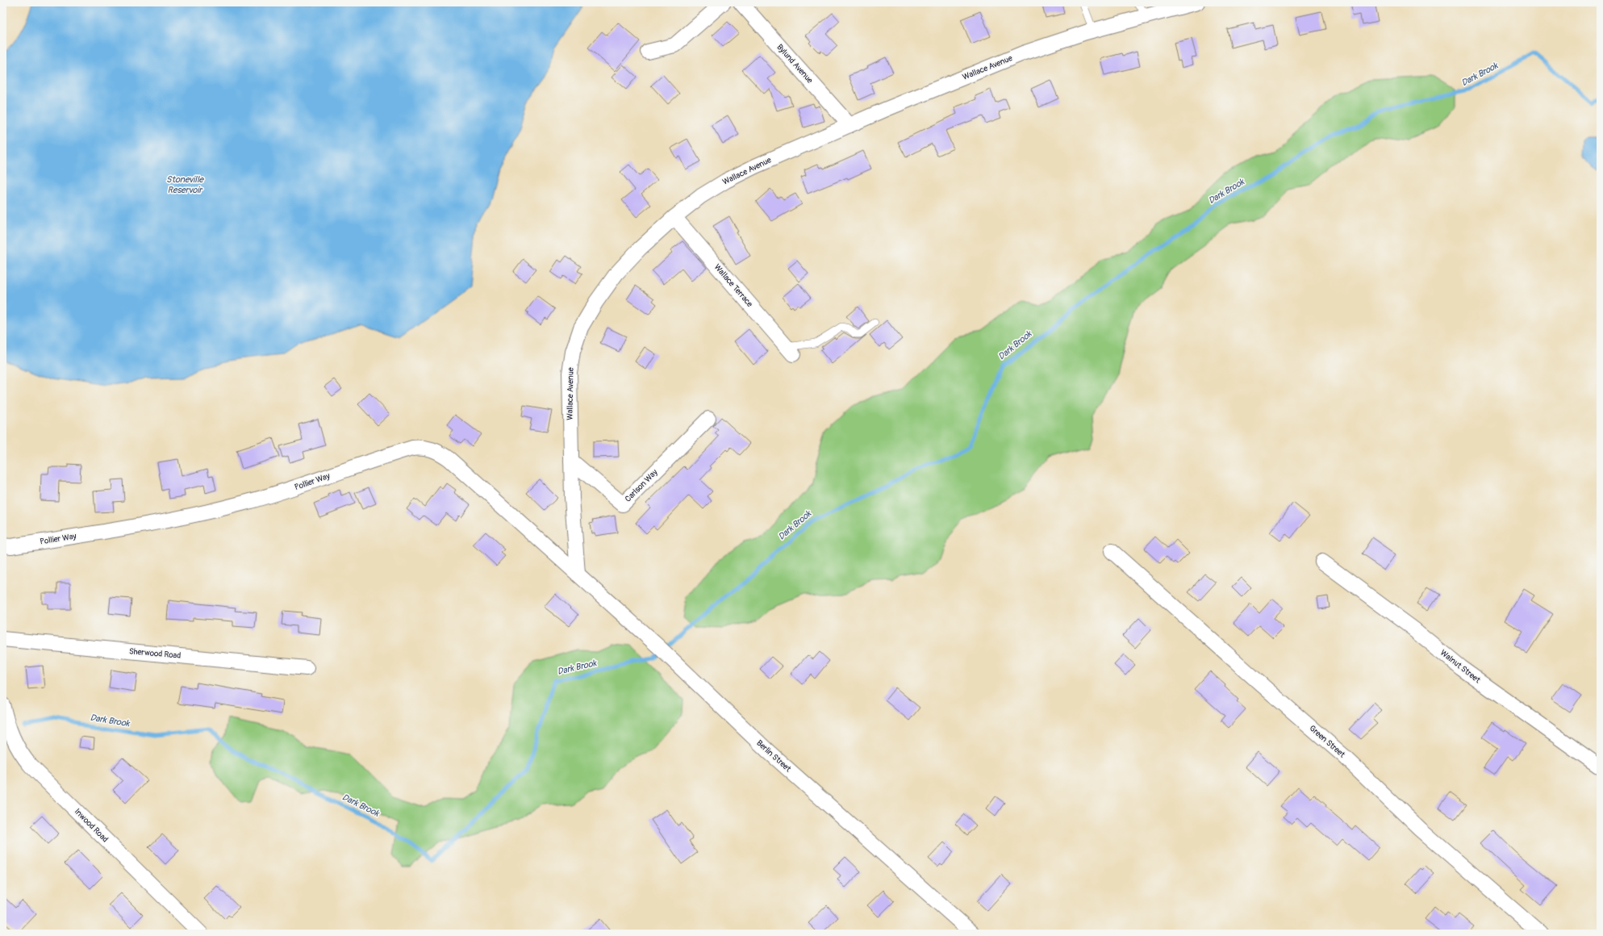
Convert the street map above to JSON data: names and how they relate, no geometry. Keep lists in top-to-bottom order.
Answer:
{
  "streets": {
    "street": [
      "Bylund Avenue",
      "Wallace Avenue",
      "Wallace Terrace",
      "Pollier Way",
      "Carlson Way",
      "Sherwood Road",
      "Walnut Street",
      "Green Street",
      "Berlin Street",
      "Inwood Road"
    ]
  },
  "crossings": [
    ["Bylund Avenue", "Wallace Avenue"],
    ["Wallace Avenue", "Wallace Terrace"],
    ["Wallace Avenue", "Pollier Way"],
    ["Wallace Avenue", "Carlson Way"],
    ["Wallace Avenue", "Berlin Street"],
    ["Pollier Way", "Berlin Street"]
  ],
  "water": ["Dark Brook", "Stoneville Reservoir"]
}
